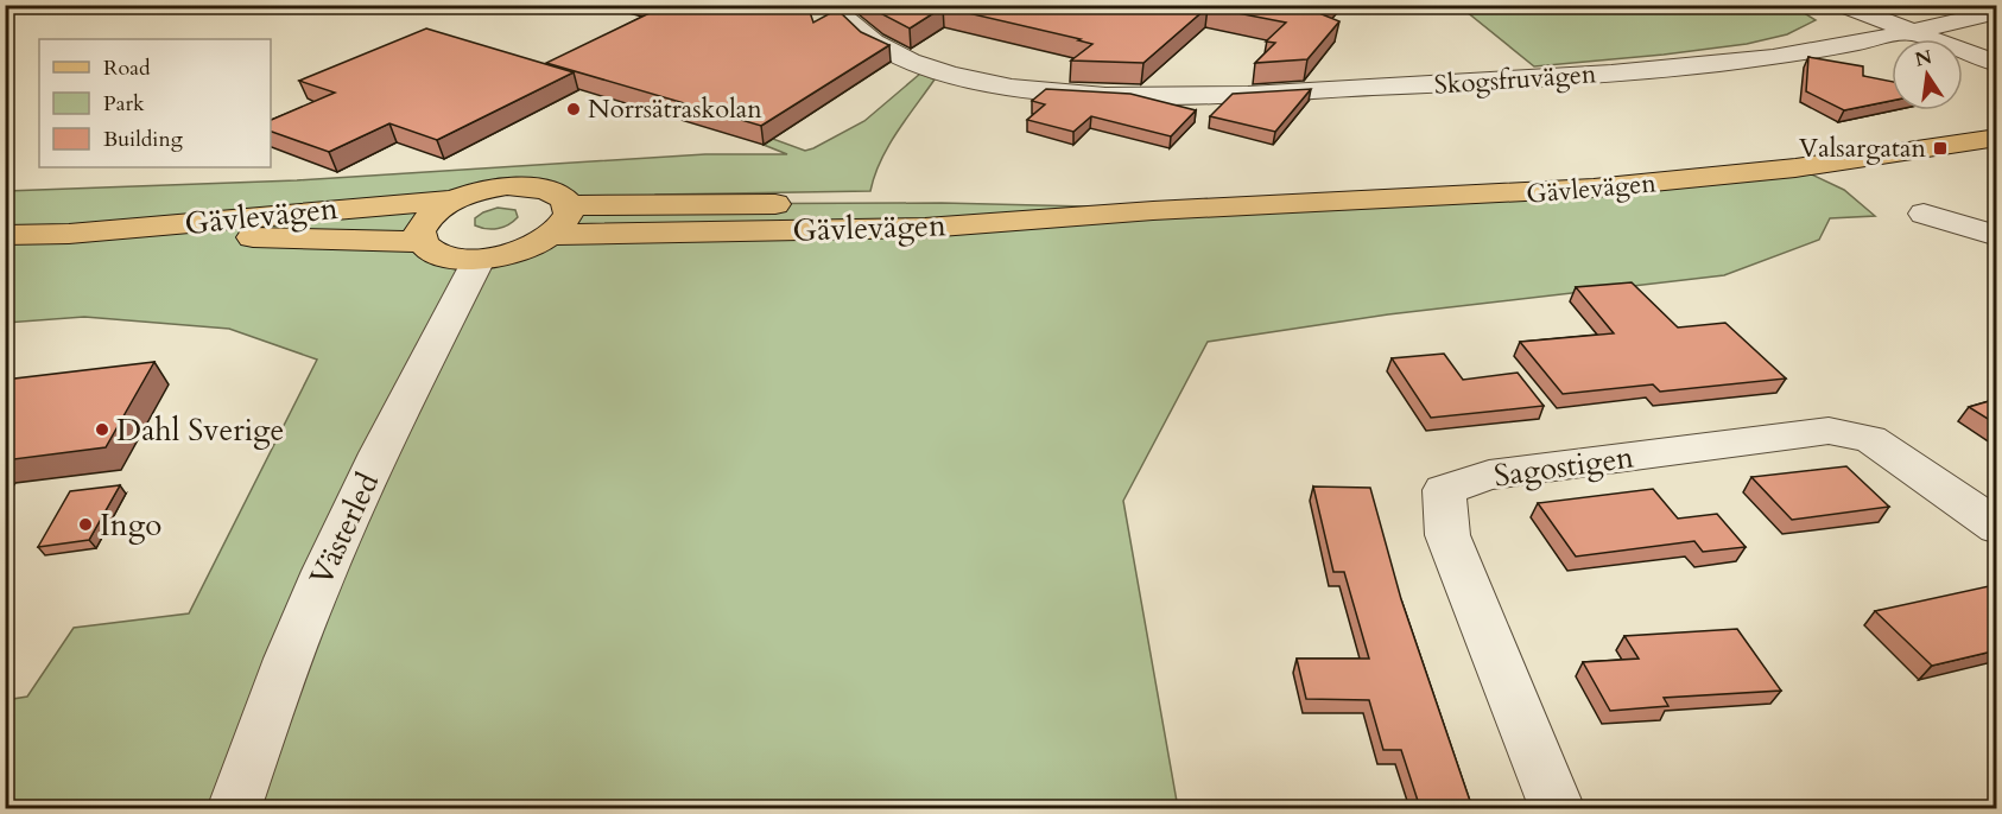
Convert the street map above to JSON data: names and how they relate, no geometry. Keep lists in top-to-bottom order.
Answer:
{
  "streets": {
    "main road": ["Gävlevägen"],
    "street": ["Skogsfruvägen", "Sagostigen", "Västerled"]
  },
  "crossings": [
    ["Gävlevägen", "Västerled"]
  ],
  "places": {
    "other": ["Norrsätraskolan", "Dahl Sverige", "Ingo"],
    "transit": ["Valsargatan"]
  },
  "legend": ["Road", "Park", "Building"],
  "north": "top"
}
